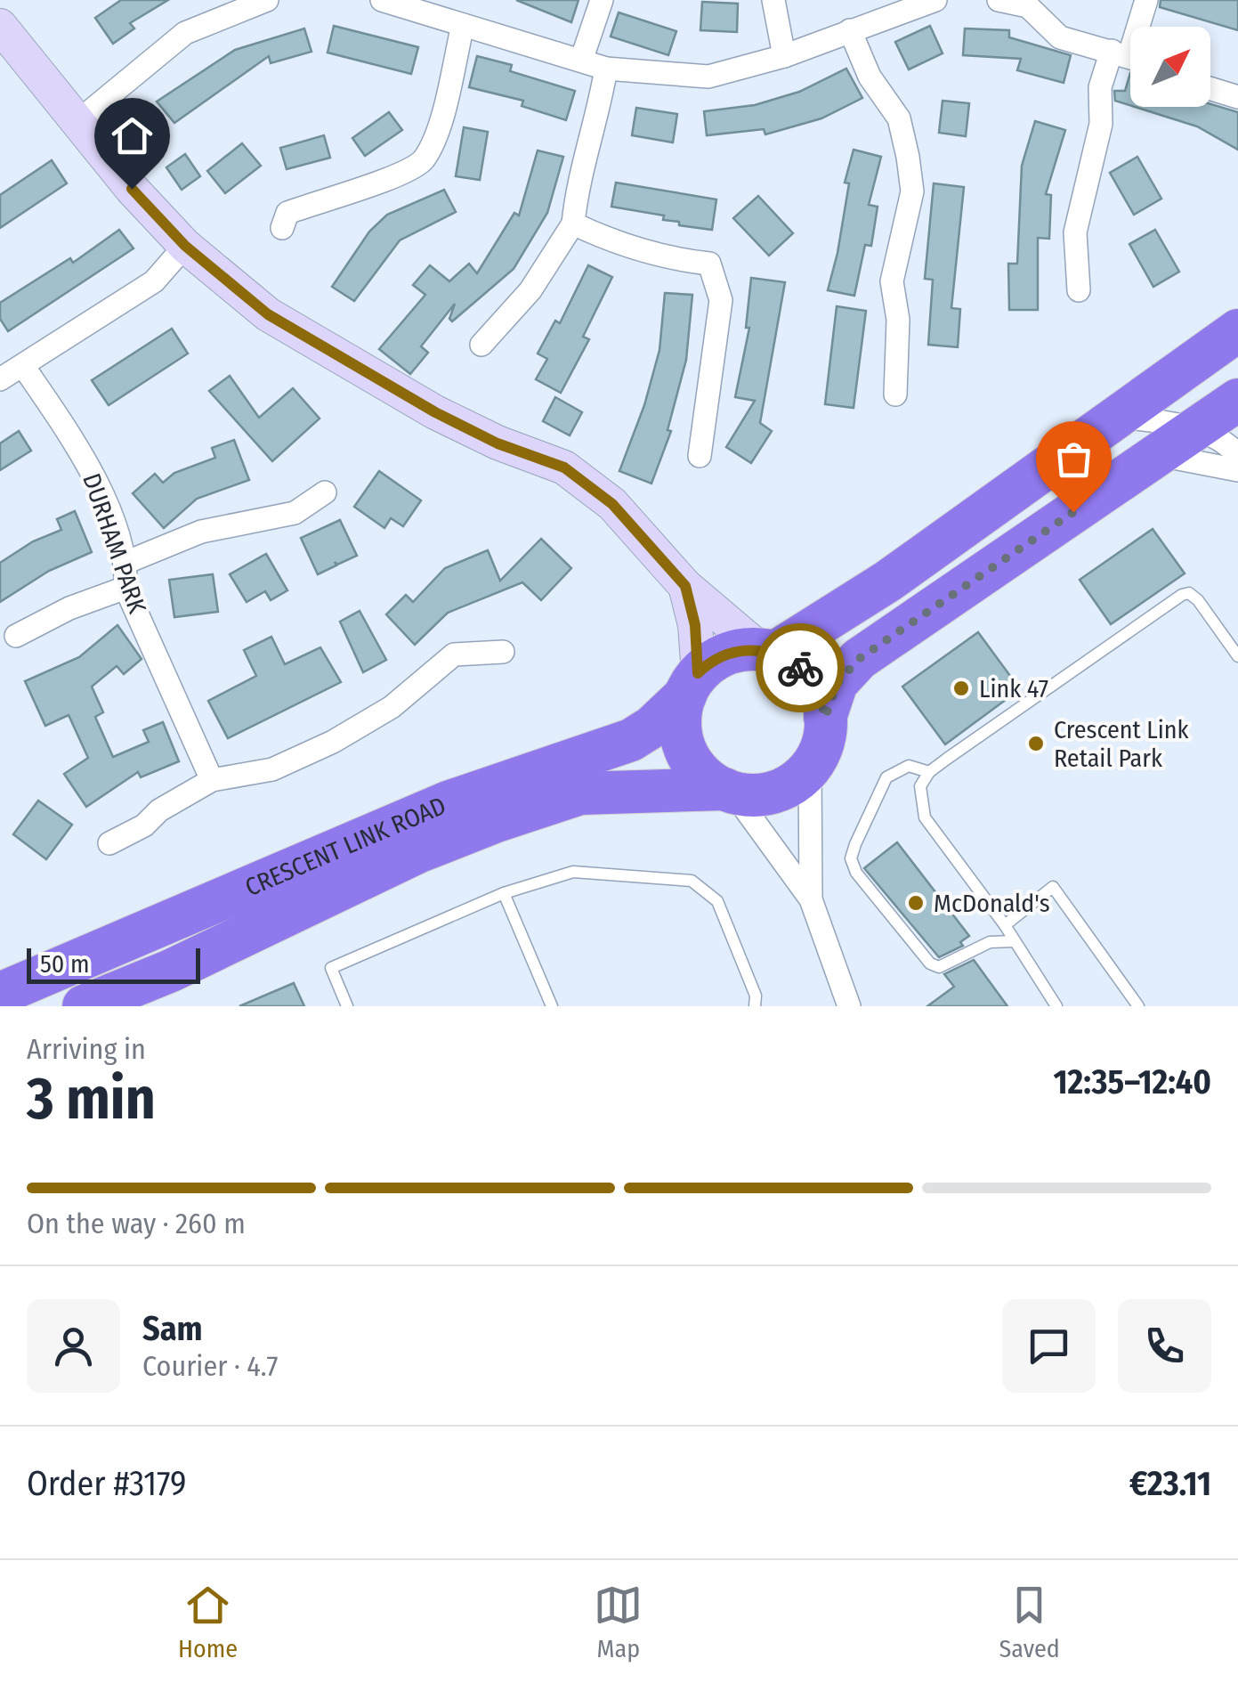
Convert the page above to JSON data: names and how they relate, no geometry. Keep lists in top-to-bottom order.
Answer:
{
  "streets": {
    "highway": ["CRESCENT LINK ROAD"],
    "street": ["DURHAM PARK"]
  },
  "places": ["Link 47", "Crescent Link Retail Park", "McDonald's"],
  "scale_bar": "50 m",
  "north": "top right",
  "page": {
    "scale": "50 m",
    "heading": ["3 min", "Arriving in", "12:35–12:40"],
    "panel": [
      "Sam",
      "Courier · 4.7",
      "Order #3179",
      "€23.11"
    ],
    "bar": "On the way · 260 m",
    "tabs": ["Home", "Map", "Saved"]
  }
}
